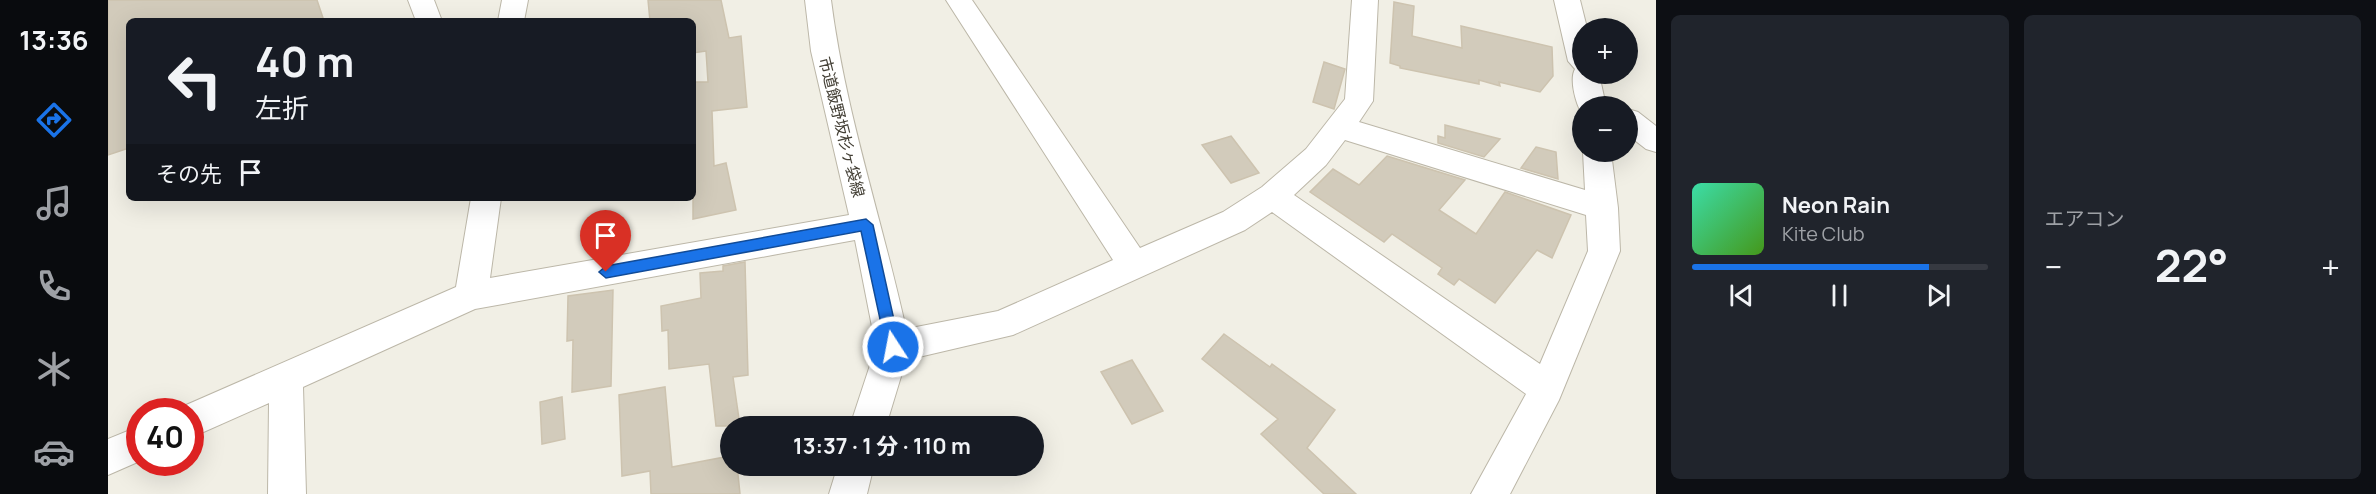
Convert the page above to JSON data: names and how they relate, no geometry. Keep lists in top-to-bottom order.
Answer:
{
  "streets": {
    "street": ["市道飯野坂杉ヶ袋線"]
  },
  "page": {
    "tabs": "13:36",
    "tile": "エアコン",
    "map_buttons": ["+", "−"],
    "turn": ["40 m", "左折"],
    "then": "その先",
    "song": ["Neon Rain", "Kite Club"],
    "heat": ["−", "22°", "+"],
    "limit": "40",
    "trip": "13:37 · 1 分 · 110 m"
  }
}
